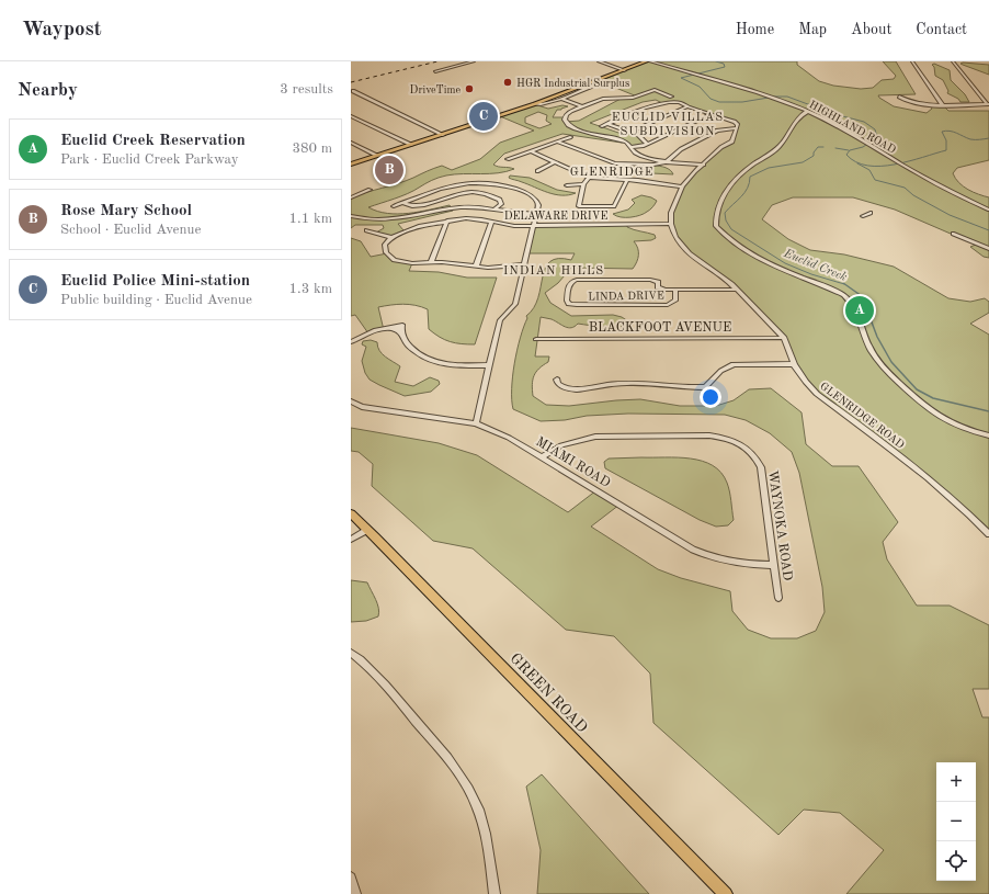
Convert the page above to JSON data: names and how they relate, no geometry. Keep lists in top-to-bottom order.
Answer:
{
  "streets": {
    "main road": ["GREEN ROAD"],
    "street": [
      "HIGHLAND ROAD",
      "DELAWARE DRIVE",
      "LINDA DRIVE",
      "BLACKFOOT AVENUE",
      "GLENRIDGE ROAD",
      "MIAMI ROAD",
      "WAYNOKA ROAD"
    ]
  },
  "crossings": [
    ["DELAWARE DRIVE", "GLENRIDGE ROAD"],
    ["BLACKFOOT AVENUE", "GLENRIDGE ROAD"],
    ["MIAMI ROAD", "WAYNOKA ROAD"]
  ],
  "districts": ["EUCLID VILLAS SUBDIVISION", "GLENRIDGE", "INDIAN HILLS"],
  "water": ["Euclid Creek"],
  "places": ["HGR Industrial Surplus", "DriveTime"],
  "page": {
    "header": "Waypost",
    "nav": [
      "Home",
      "Map",
      "About",
      "Contact"
    ],
    "heading": ["Nearby", "3 results"],
    "pins": ["C", "B", "A"],
    "list": [
      {
        "mark": "A",
        "name": "Euclid Creek Reservation",
        "note": "Park · Euclid Creek Parkway",
        "value": "380 m"
      },
      {
        "mark": "B",
        "name": "Rose Mary School",
        "note": "School · Euclid Avenue",
        "value": "1.1 km"
      },
      {
        "mark": "C",
        "name": "Euclid Police Mini-station",
        "note": "Public building · Euclid Avenue",
        "value": "1.3 km"
      }
    ],
    "map_buttons": ["+", "−"]
  }
}
